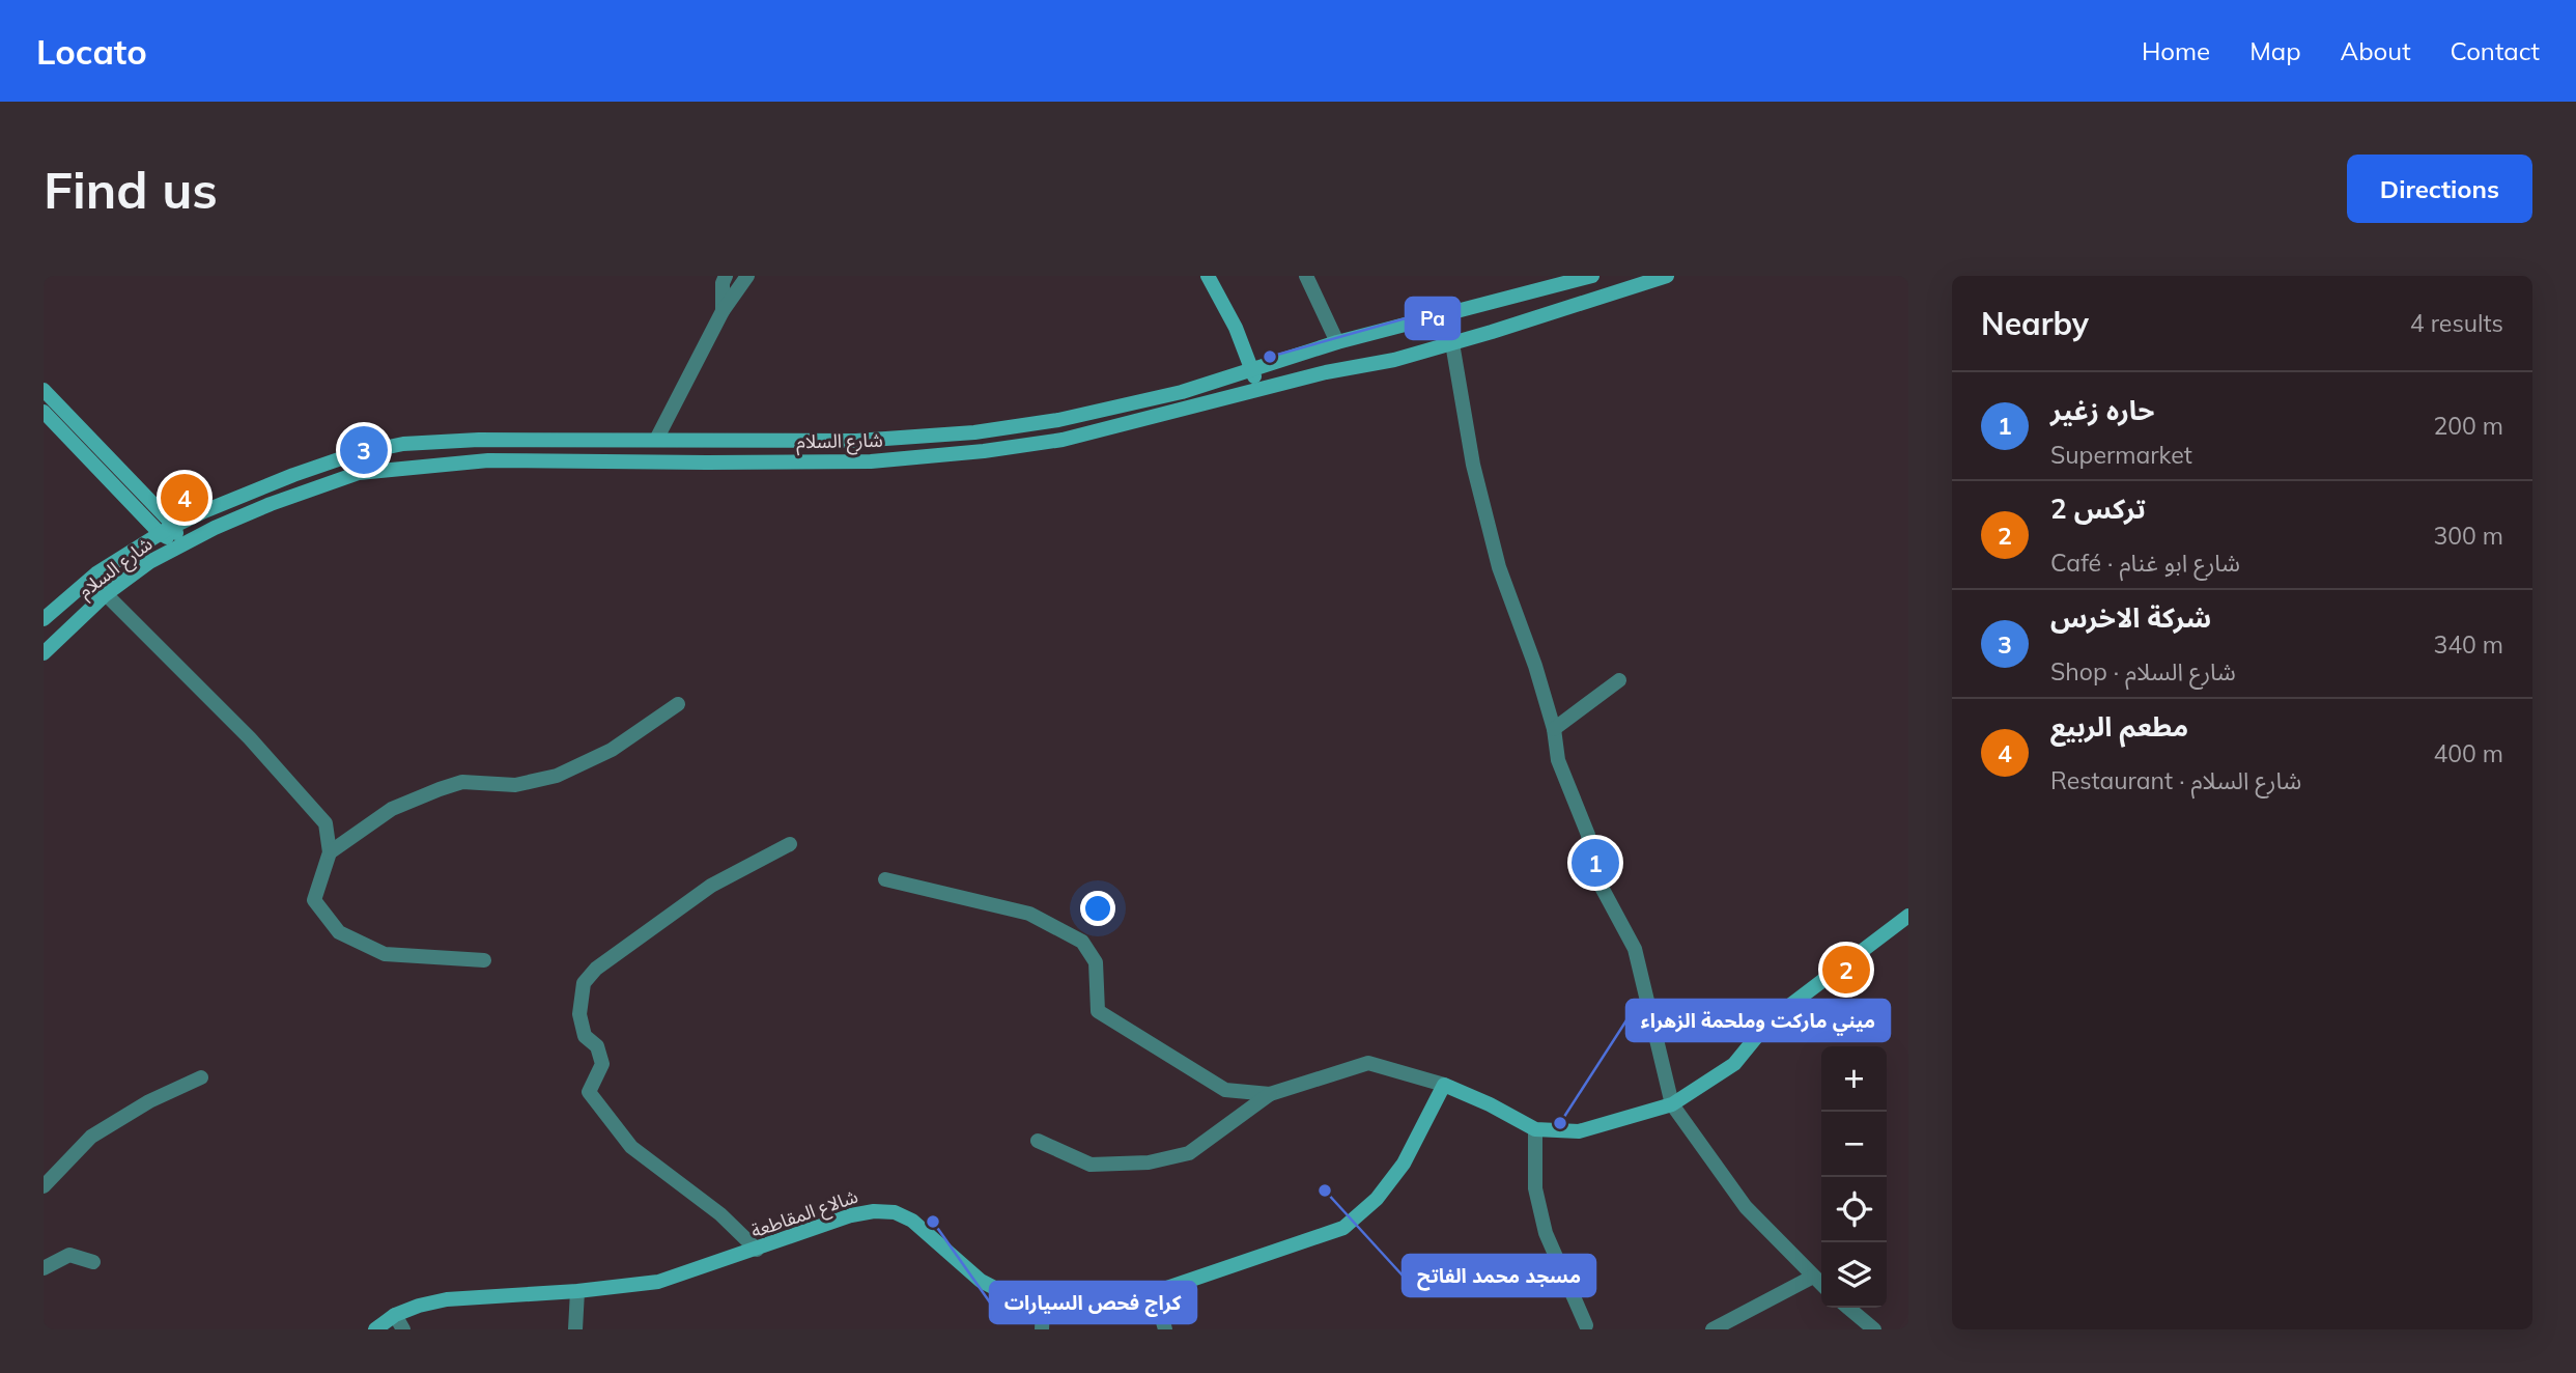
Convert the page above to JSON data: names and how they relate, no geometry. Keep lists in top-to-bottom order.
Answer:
{
  "streets": {
    "main road": ["شارع السلام", "شالاع المقاطعة"]
  },
  "places": [
    "Pa",
    "ميني ماركت وملحمة الزهراء",
    "مسجد محمد الفاتح",
    "كراج فحص السيارات"
  ],
  "page": {
    "header": "Locato",
    "nav": [
      "Home",
      "Map",
      "About",
      "Contact"
    ],
    "buttons": "Directions",
    "title": "Find us",
    "heading": ["Nearby", "4 results"],
    "list": [
      {
        "mark": "1",
        "name": "حاره زغير",
        "note": "Supermarket",
        "value": "200 m"
      },
      {
        "mark": "2",
        "name": "تركس 2",
        "note": "Café · شارع ابو غنام",
        "value": "300 m"
      },
      {
        "mark": "3",
        "name": "شركة الاخرس",
        "note": "Shop · شارع السلام",
        "value": "340 m"
      },
      {
        "mark": "4",
        "name": "مطعم الربيع",
        "note": "Restaurant · شارع السلام",
        "value": "400 m"
      }
    ],
    "pins": [
      "3",
      "4",
      "1",
      "2"
    ],
    "map_buttons": ["+", "−"]
  }
}
